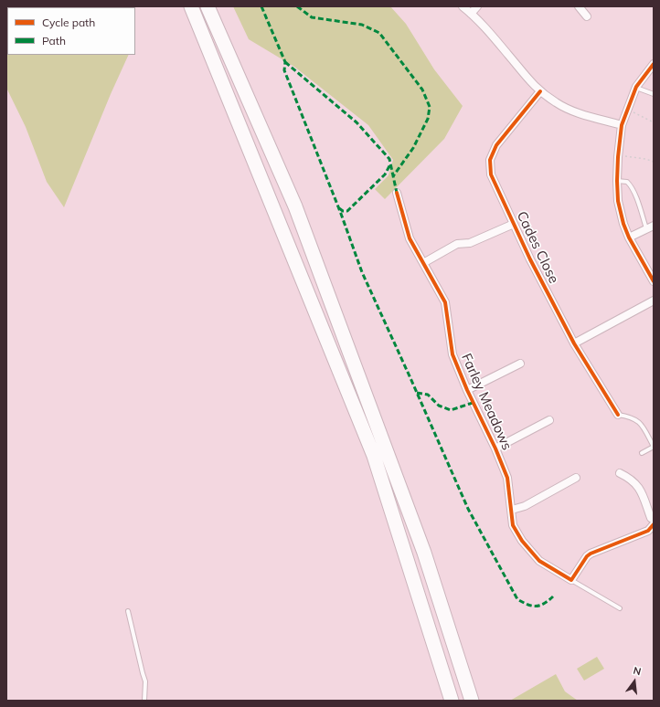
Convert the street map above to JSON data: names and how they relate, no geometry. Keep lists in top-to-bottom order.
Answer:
{
  "streets": {
    "street": ["Cades Close", "Farley Meadows"]
  },
  "legend": ["Cycle path", "Path"],
  "north": "top"
}
